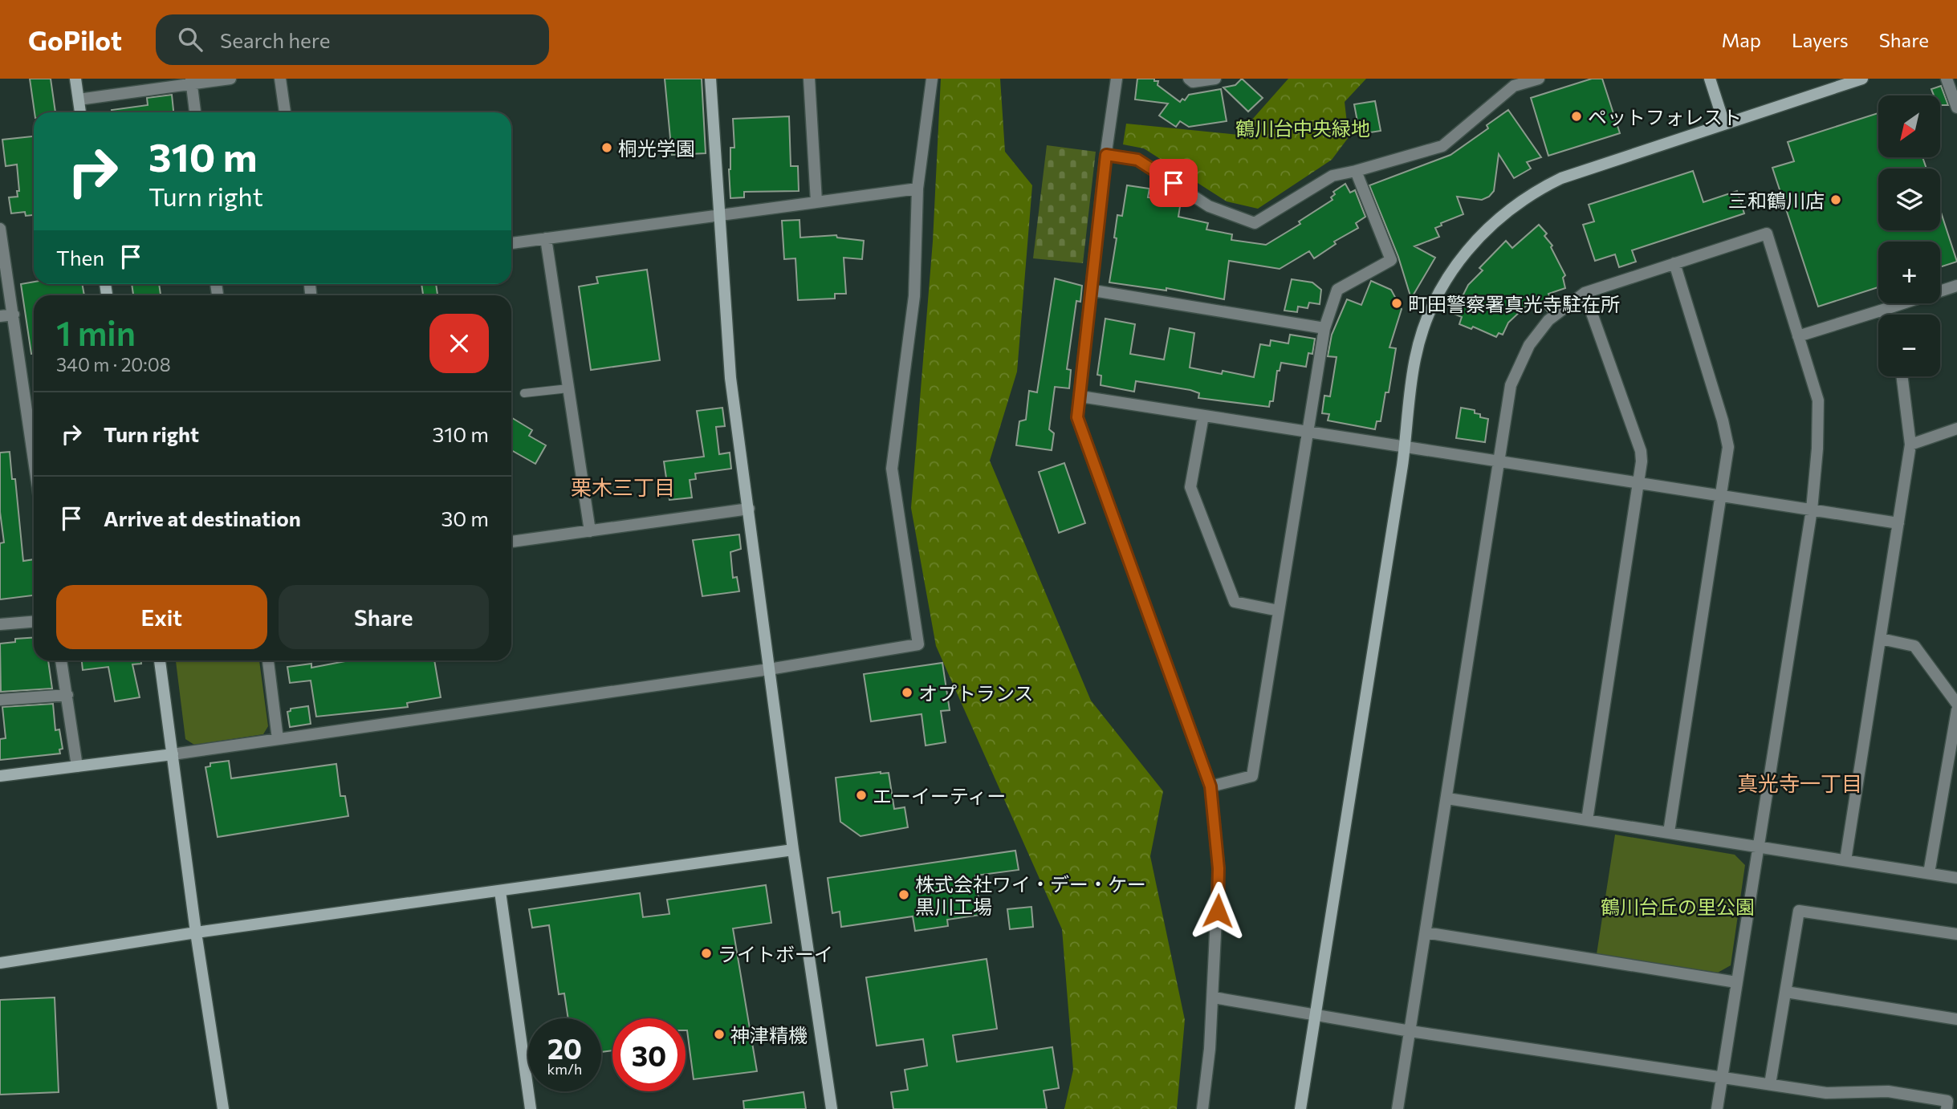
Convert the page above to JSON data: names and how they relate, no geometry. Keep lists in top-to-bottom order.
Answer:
{
  "districts": ["栗木三丁目", "真光寺一丁目"],
  "parks": ["鶴川台中央緑地", "鶴川台丘の里公園"],
  "places": [
    "ペットフォレスト",
    "桐光学園",
    "三和鶴川店",
    "町田警察署真光寺駐在所",
    "オプトランス",
    "エーイーティー",
    "株式会社ワイ・デー・ケー 黒川工場",
    "ライトボーイ",
    "神津精機"
  ],
  "north": "bottom left",
  "page": {
    "header": "GoPilot",
    "search": "Search here",
    "nav": ["Map", "Layers", "Share"],
    "map_buttons": ["+", "−"],
    "turn": ["310 m", "Turn right"],
    "then": "Then",
    "heading": ["1 min", "340 m · 20:08"],
    "list": [
      {
        "name": "Turn right",
        "value": "310 m"
      },
      {
        "name": "Arrive at destination",
        "value": "30 m"
      }
    ],
    "buttons": ["Exit", "Share"],
    "speed": "20 km/h",
    "limit": "30"
  }
}
